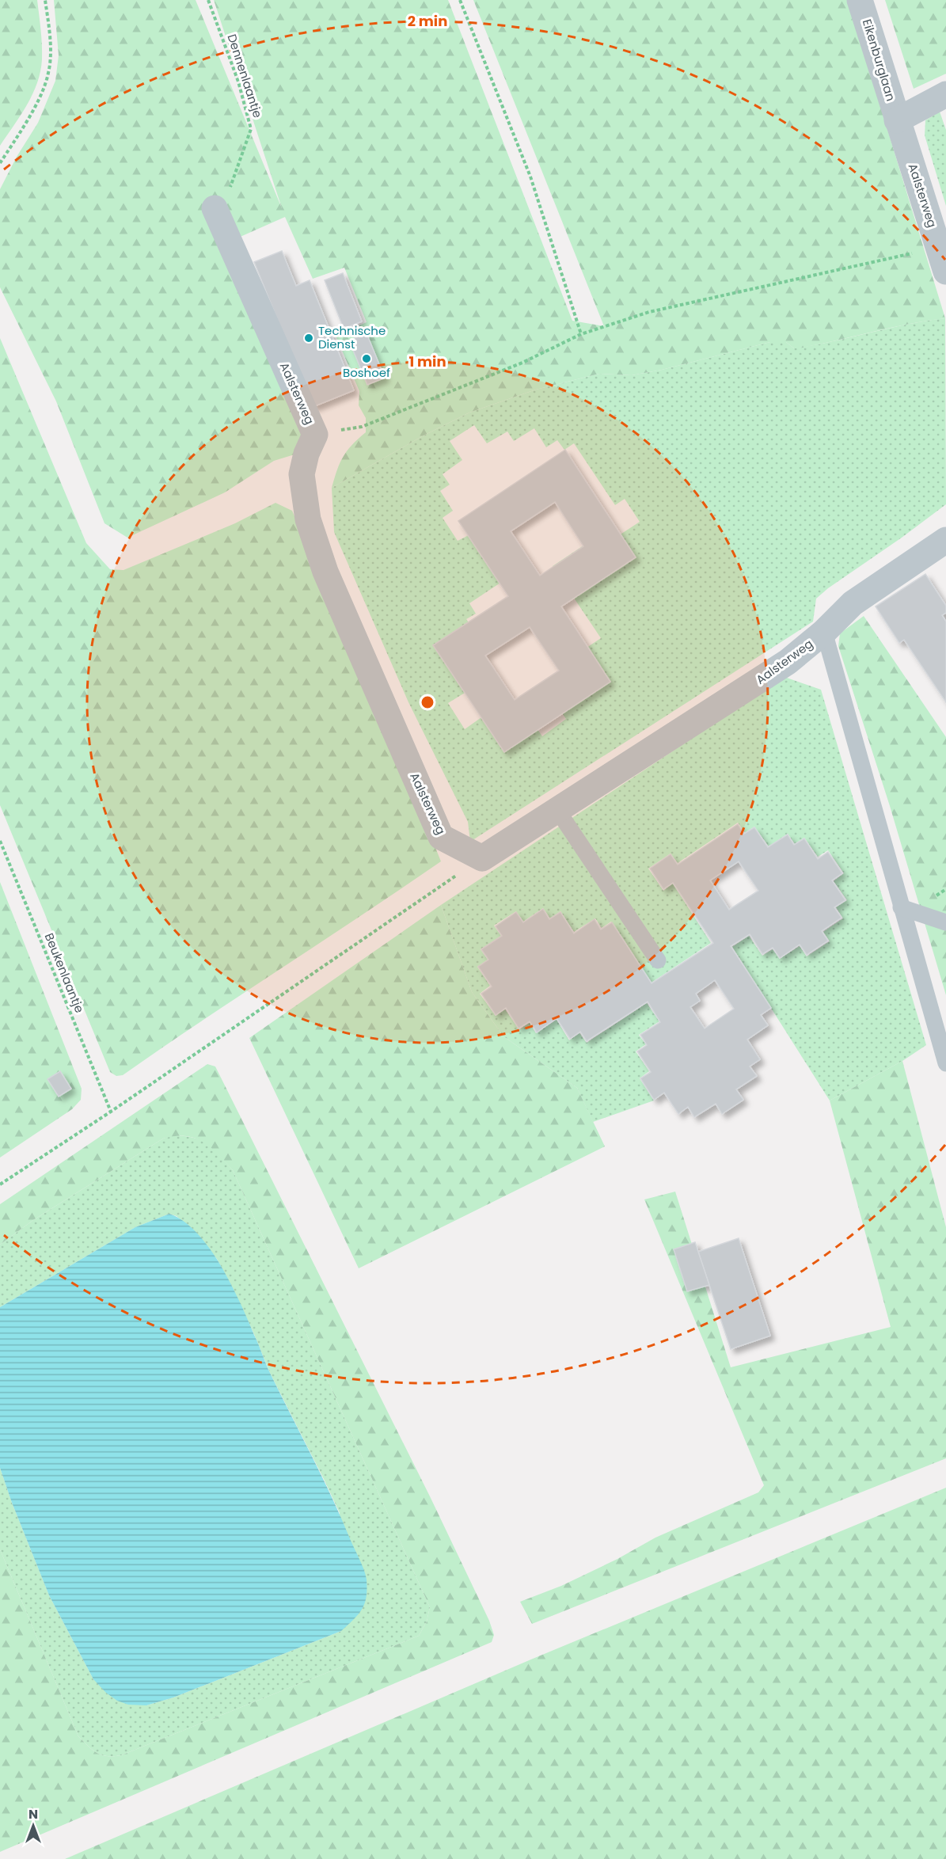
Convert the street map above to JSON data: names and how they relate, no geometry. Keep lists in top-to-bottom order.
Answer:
{
  "streets": {
    "street": ["Eikenburglaan", "Aalsterweg"],
    "path": ["Dennenlaantje", "Beukenlaantje"]
  },
  "crossings": [
    ["Eikenburglaan", "Aalsterweg"],
    ["Dennenlaantje", "Aalsterweg"]
  ],
  "places": ["Technische Dienst", "Boshoef"],
  "north": "top",
  "rings": ["2 min", "1 min"]
}
